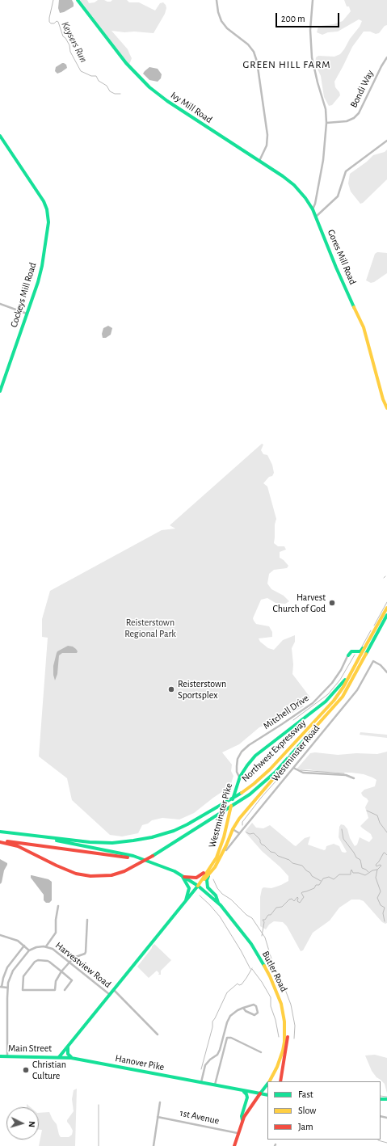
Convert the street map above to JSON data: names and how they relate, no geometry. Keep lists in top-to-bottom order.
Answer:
{
  "streets": {
    "main road": [
      "Ivy Mill Road",
      "Gores Mill Road",
      "Cockeys Mill Road",
      "Northwest Expressway",
      "Westminster Pike",
      "Butler Road",
      "Main Street",
      "Hanover Pike"
    ],
    "street": [
      "Bondi Way",
      "Mitchell Drive",
      "Westminster Road",
      "Harvestview Road",
      "1st Avenue"
    ]
  },
  "crossings": [
    ["Ivy Mill Road", "Gores Mill Road"],
    ["Mitchell Drive", "Westminster Pike"],
    ["Northwest Expressway", "Westminster Pike"],
    ["Westminster Road", "Westminster Pike"],
    ["Westminster Pike", "Harvestview Road"],
    ["Westminster Pike", "Butler Road"],
    ["Westminster Pike", "Main Street"],
    ["Westminster Pike", "Hanover Pike"],
    ["Butler Road", "Hanover Pike"],
    ["Butler Road", "1st Avenue"],
    ["Main Street", "Hanover Pike"]
  ],
  "districts": ["GREEN HILL FARM"],
  "water": ["Keysers Run"],
  "parks": ["Reisterstown Regional Park"],
  "places": ["Harvest Church of God", "Reisterstown Sportsplex", "Christian Culture"],
  "legend": ["Fast", "Slow", "Jam"],
  "scale_bar": "200 m",
  "north": "right"
}
